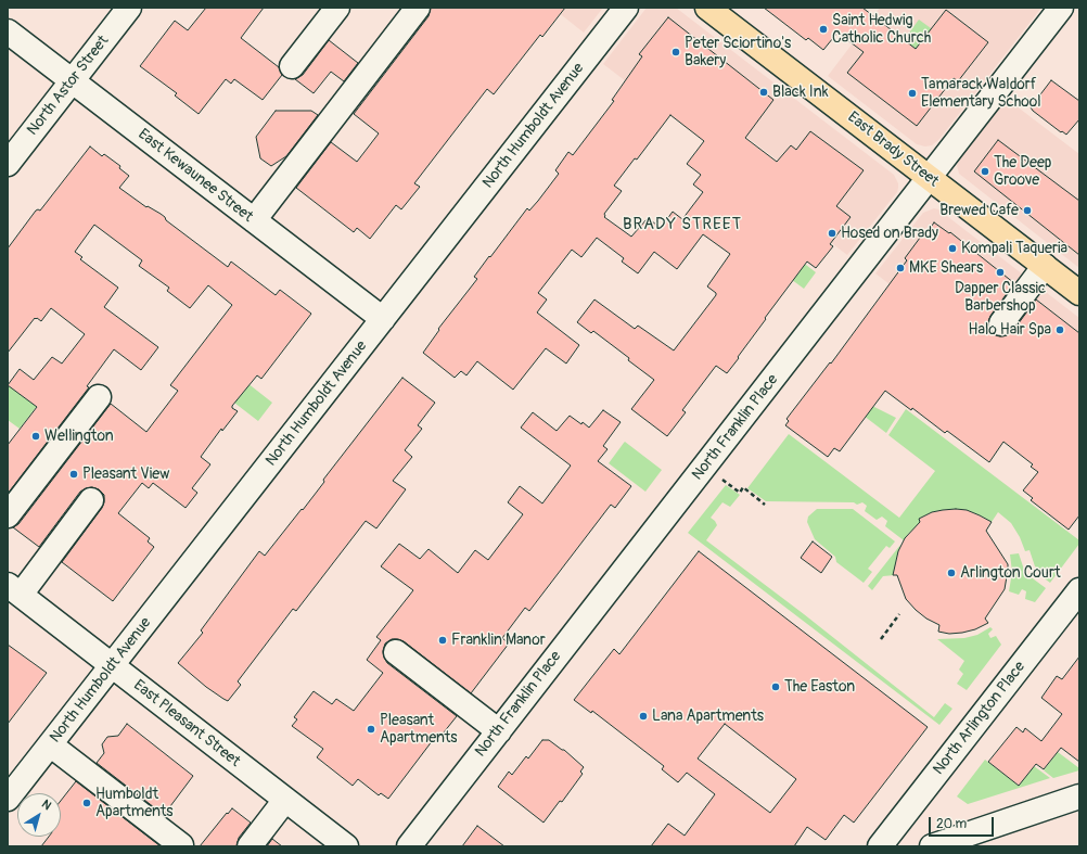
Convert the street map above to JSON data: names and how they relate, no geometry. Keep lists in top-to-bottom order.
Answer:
{
  "streets": {
    "main road": ["East Brady Street"],
    "street": [
      "North Astor Street",
      "North Humboldt Avenue",
      "East Kewaunee Street",
      "North Franklin Place",
      "North Arlington Place",
      "East Pleasant Street"
    ]
  },
  "crossings": [
    ["North Astor Street", "East Kewaunee Street"],
    ["North Humboldt Avenue", "East Kewaunee Street"],
    ["North Humboldt Avenue", "East Pleasant Street"],
    ["East Brady Street", "North Franklin Place"]
  ],
  "districts": ["BRADY STREET"],
  "places": [
    "Saint Hedwig Catholic Church",
    "Peter Sciortino's Bakery",
    "Black Ink",
    "Tamarack Waldorf Elementary School",
    "The Deep Groove",
    "Brewed Cafe",
    "Hosed on Brady",
    "Kompali Taqueria",
    "MKE Shears",
    "Dapper Classic Barbershop",
    "Halo Hair Spa",
    "Wellington",
    "Pleasant View",
    "Arlington Court",
    "Franklin Manor",
    "The Easton",
    "Lana Apartments",
    "Pleasant Apartments",
    "Humboldt Apartments"
  ],
  "scale_bar": "20 m",
  "north": "top right"
}
